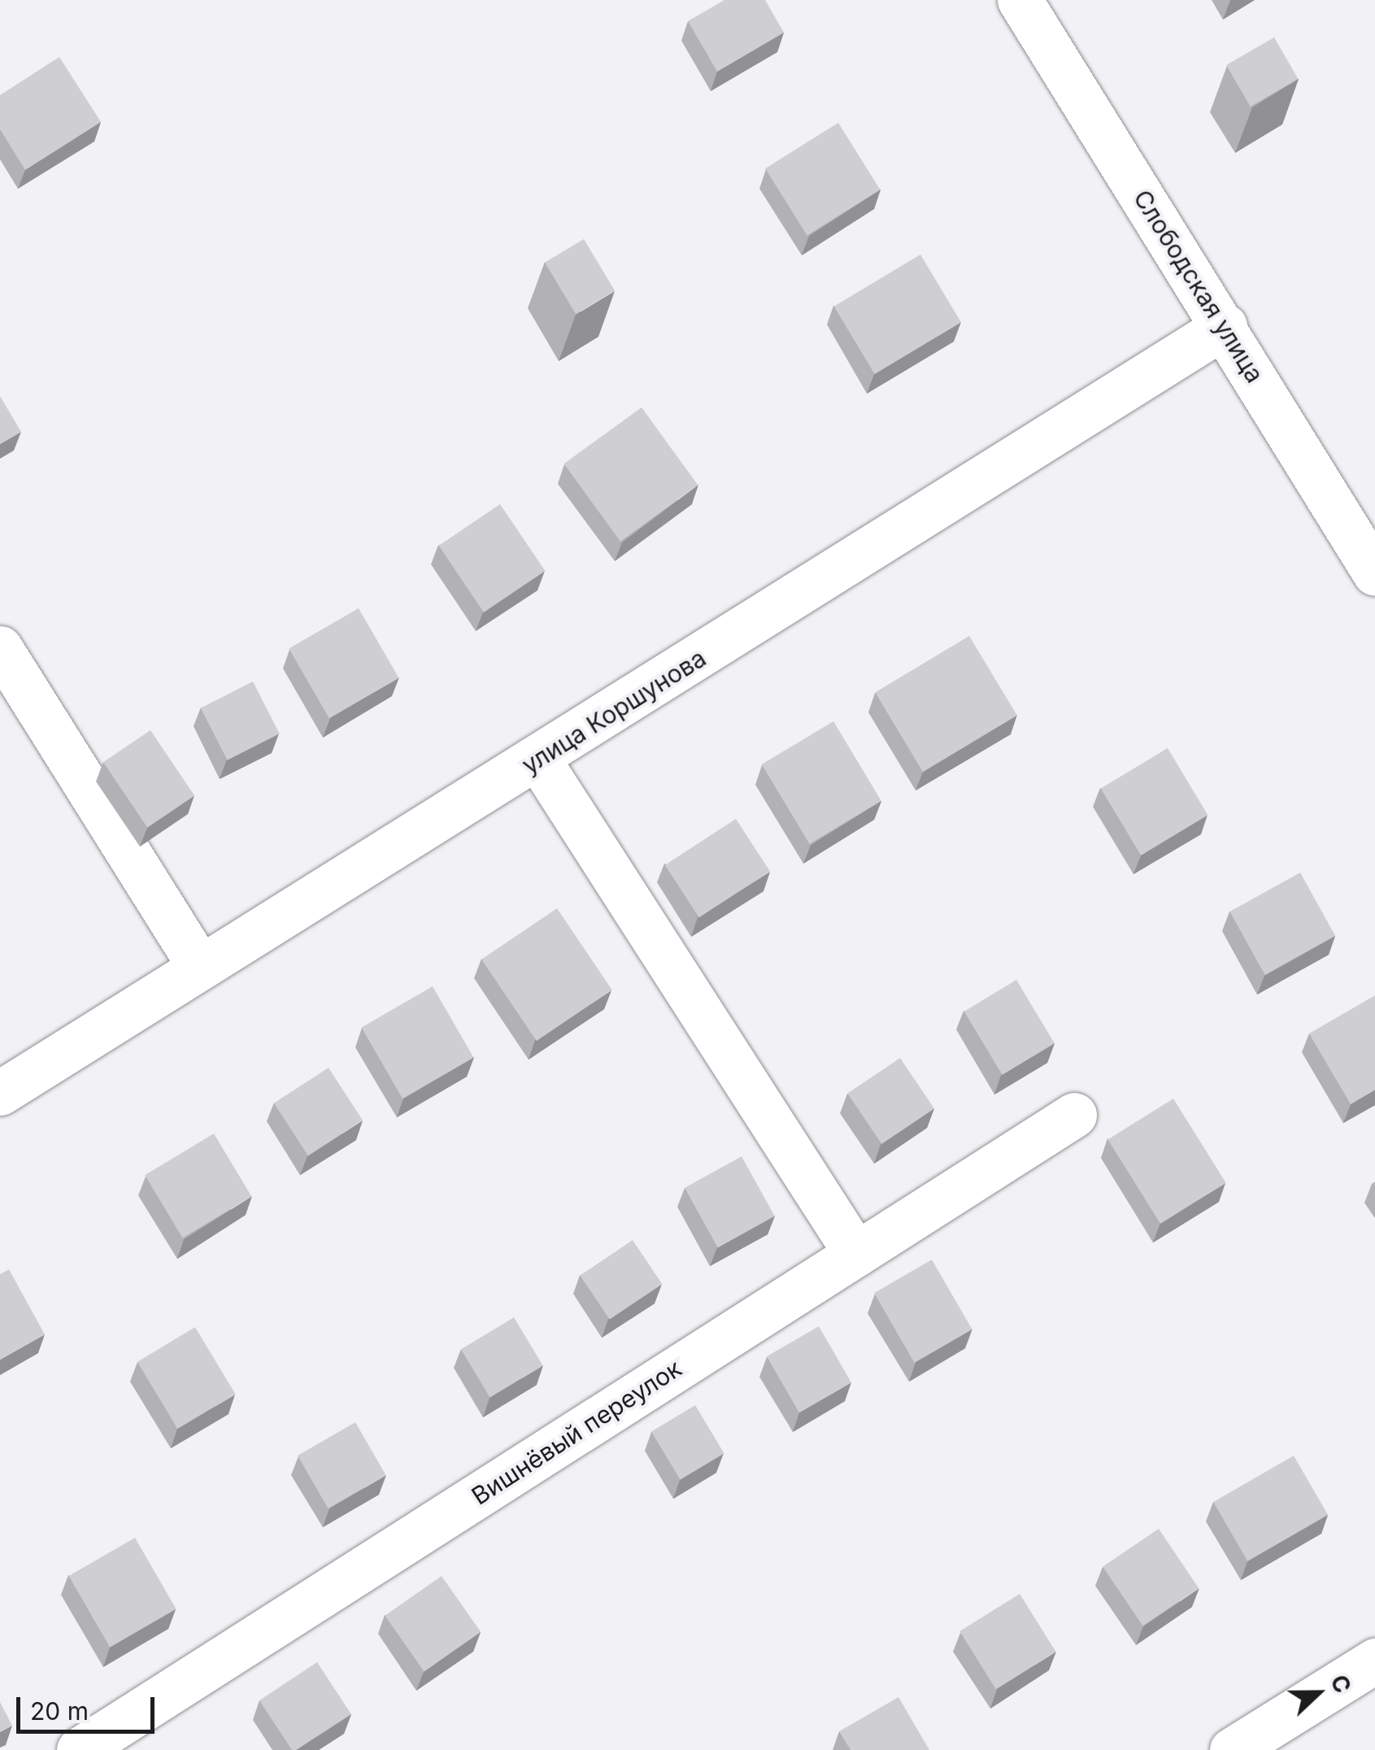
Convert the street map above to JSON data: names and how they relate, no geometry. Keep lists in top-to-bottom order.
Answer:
{
  "streets": {
    "street": ["Слободская улица", "улица Коршунова", "Вишнёвый переулок"]
  },
  "crossings": [
    ["Слободская улица", "улица Коршунова"]
  ],
  "scale_bar": "20 m",
  "north": "right"
}
